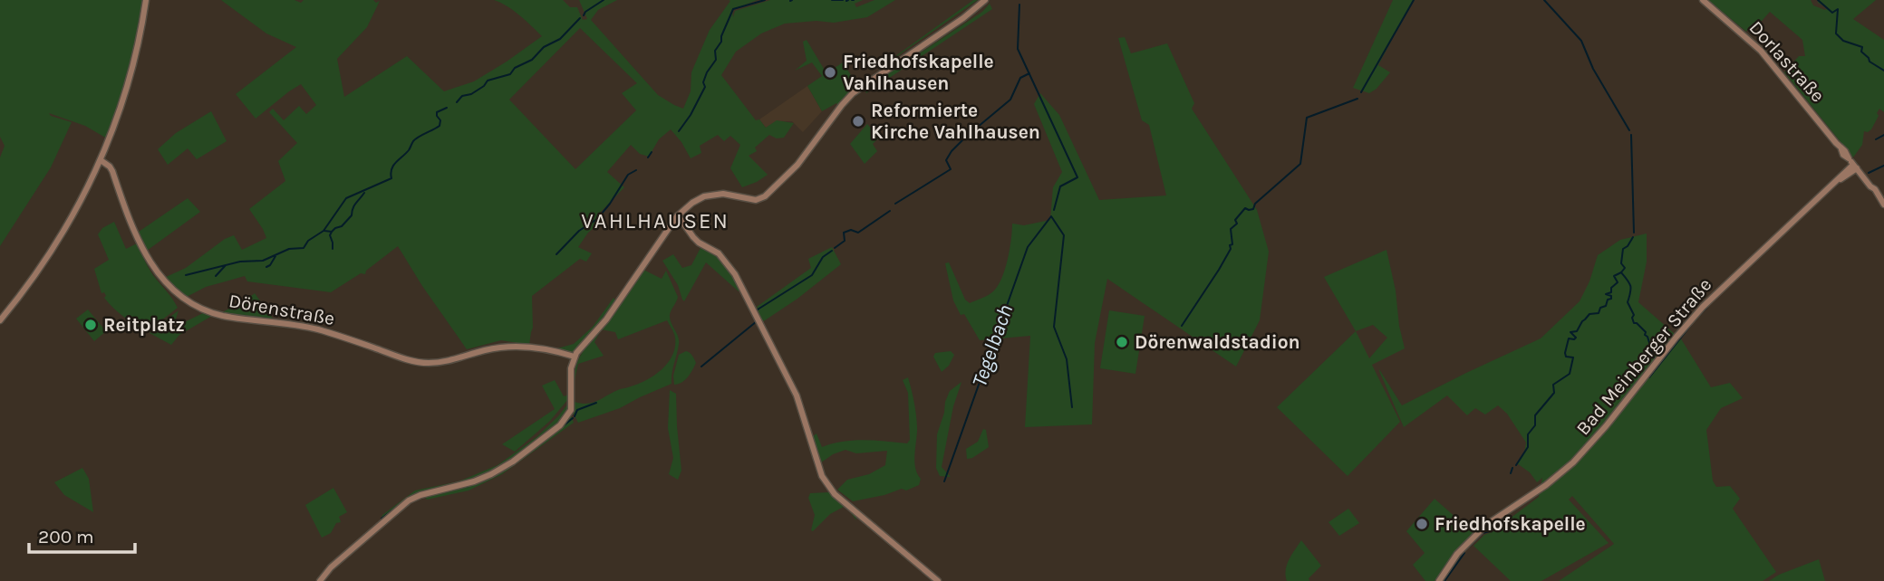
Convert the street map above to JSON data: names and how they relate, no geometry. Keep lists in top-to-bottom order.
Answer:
{
  "streets": {
    "street": ["Dorlastraße", "Dörenstraße", "Bad Meinberger Straße"]
  },
  "crossings": [
    ["Dorlastraße", "Bad Meinberger Straße"]
  ],
  "districts": ["VAHLHAUSEN"],
  "water": ["Tegelbach"],
  "places": [
    "Friedhofskapelle Vahlhausen",
    "Reformierte Kirche Vahlhausen",
    "Reitplatz",
    "Dörenwaldstadion",
    "Friedhofskapelle"
  ],
  "scale_bar": "200 m"
}
